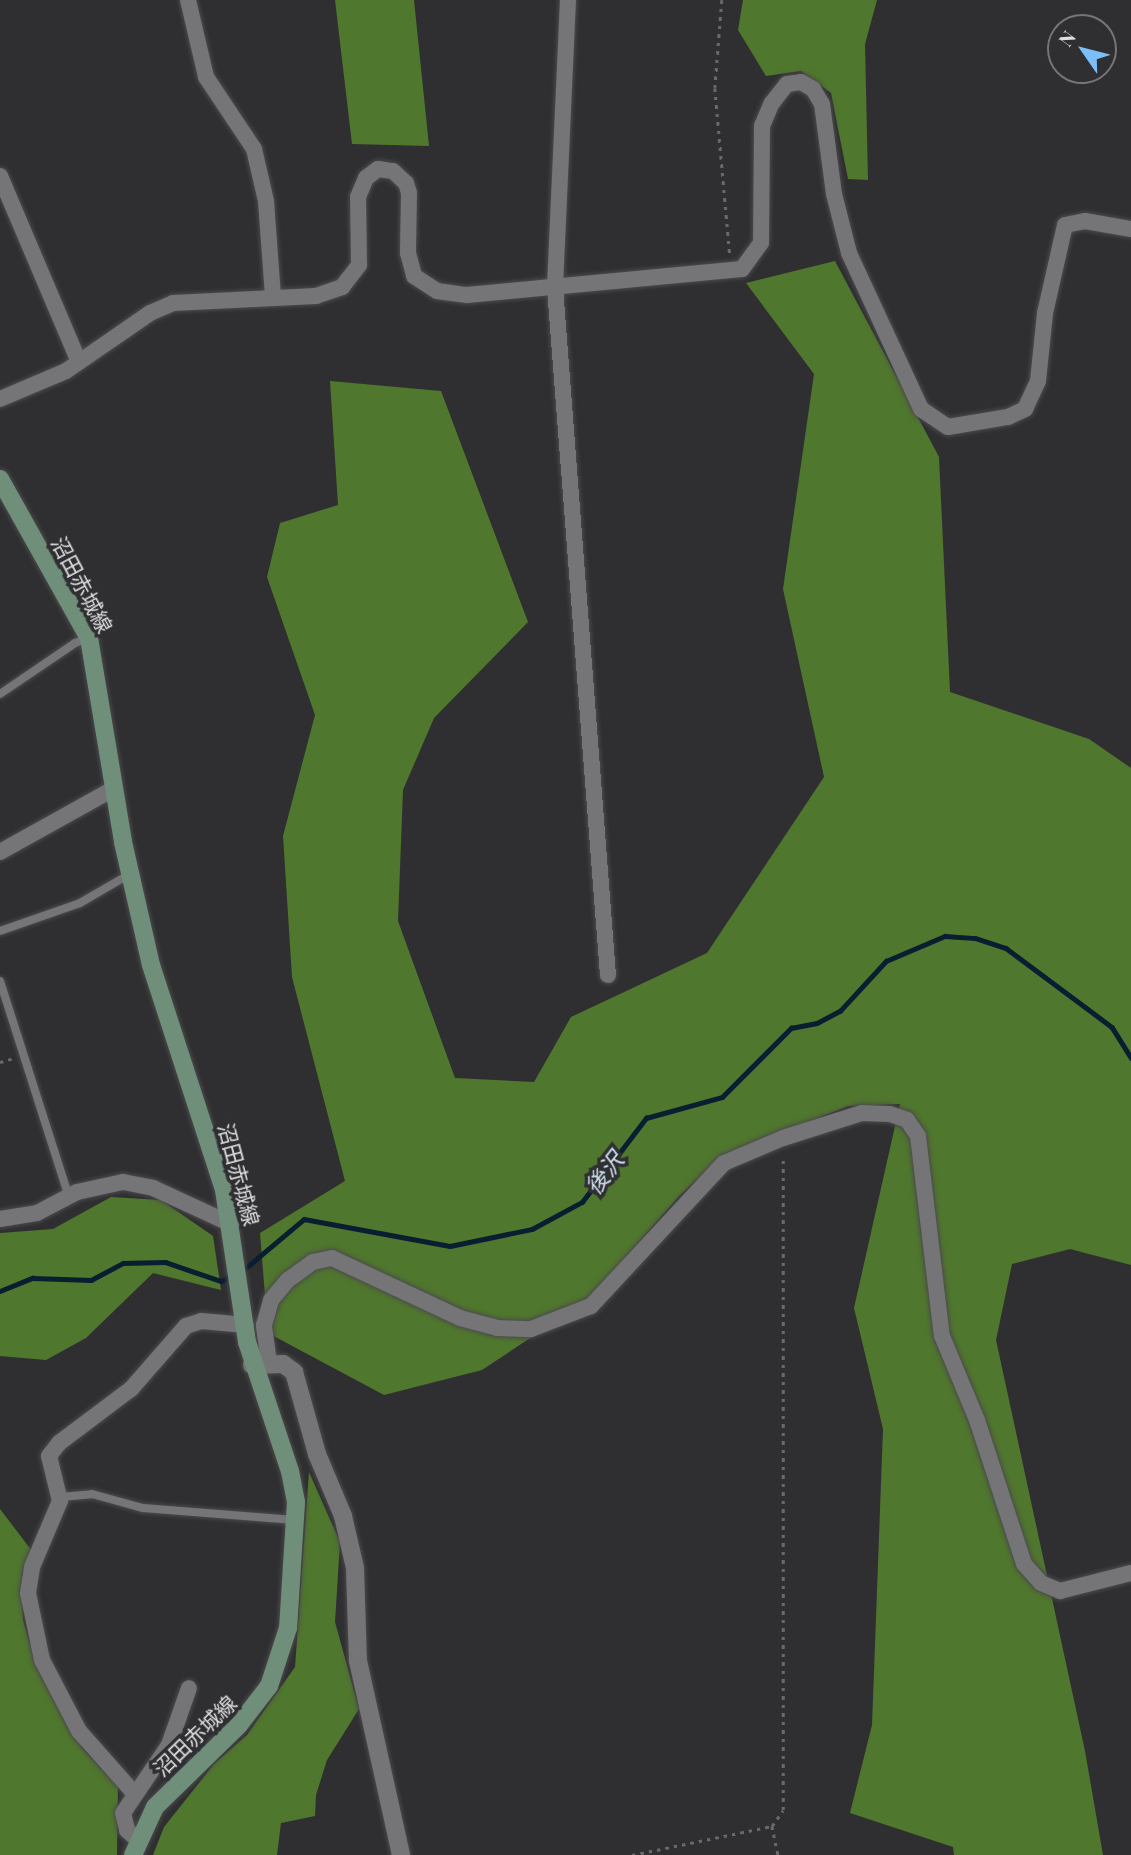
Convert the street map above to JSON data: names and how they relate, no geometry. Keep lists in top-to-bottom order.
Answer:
{
  "streets": {
    "main road": ["沼田赤城線"]
  },
  "water": ["後沢"],
  "north": "top left"
}
